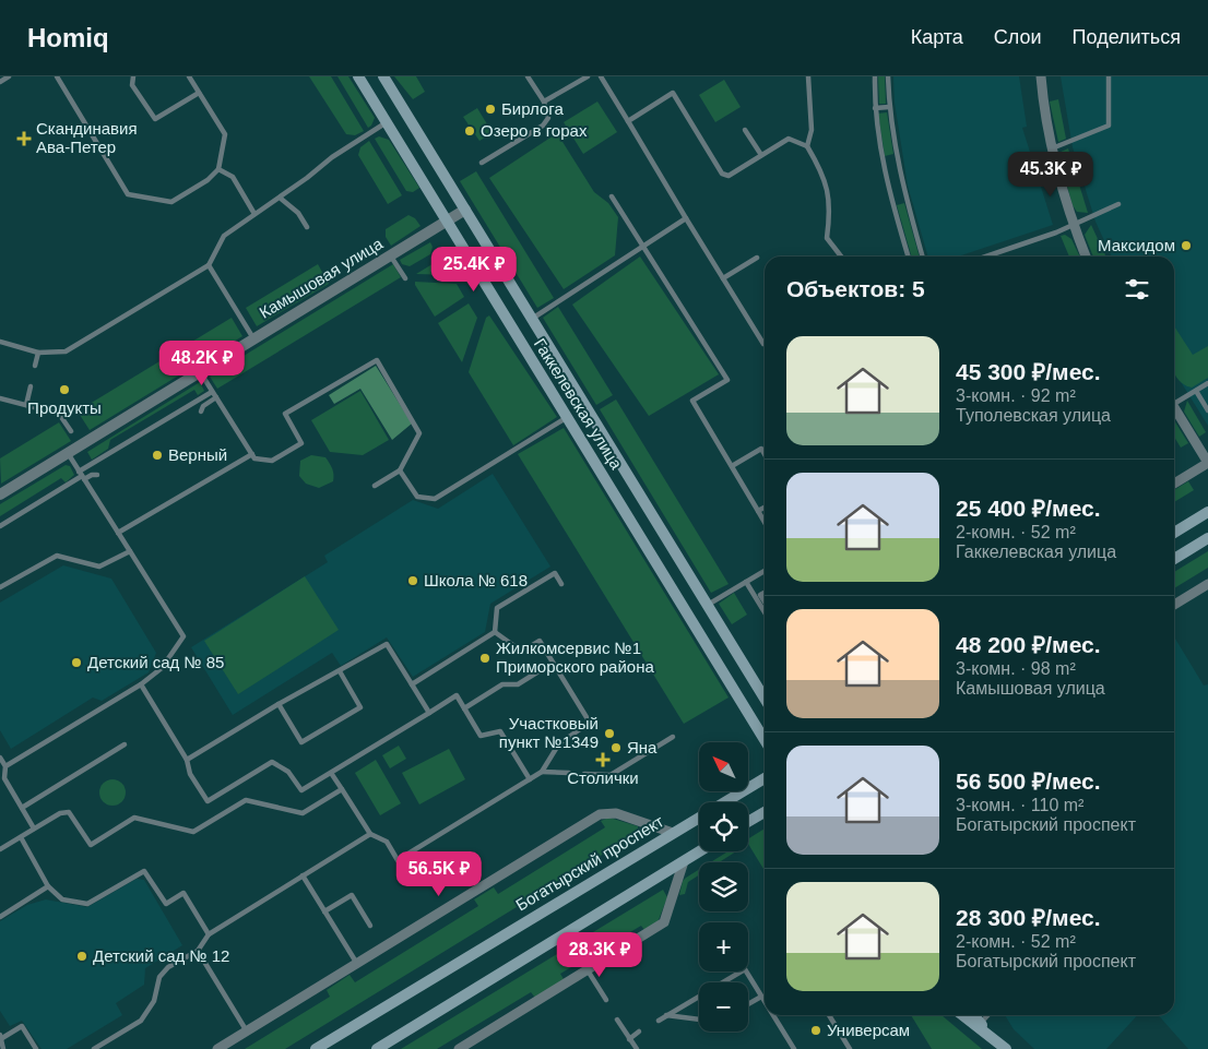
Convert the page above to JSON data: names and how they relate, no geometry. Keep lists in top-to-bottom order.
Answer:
{
  "streets": {
    "main road": ["Гаккелевская улица", "Богатырский проспект"],
    "street": ["Камышовая улица"]
  },
  "crossings": [
    ["Камышовая улица", "Гаккелевская улица"]
  ],
  "places": {
    "other": [
      "Бирлога",
      "Озеро в горах",
      "Максидом",
      "Продукты",
      "Верный",
      "Школа № 618",
      "Жилкомсервис №1 Приморского района",
      "Детский сад № 85",
      "Участковый пункт №1349",
      "Яна",
      "Детский сад № 12",
      "Универсам"
    ],
    "health": ["Скандинавия Ава-Петер", "Столички"]
  },
  "north": "top left",
  "page": {
    "header": "Homiq",
    "nav": ["Карта", "Слои", "Поделиться"],
    "price": [
      "45.3K ₽",
      "25.4K ₽",
      "48.2K ₽",
      "56.5K ₽",
      "28.3K ₽"
    ],
    "heading": "Объектов: 5",
    "list": [
      {
        "name": "45 300 ₽/мес.",
        "note": "3-комн. · 92 m² · Туполевская улица"
      },
      {
        "name": "25 400 ₽/мес.",
        "note": "2-комн. · 52 m² · Гаккелевская улица"
      },
      {
        "name": "48 200 ₽/мес.",
        "note": "3-комн. · 98 m² · Камышовая улица"
      },
      {
        "name": "56 500 ₽/мес.",
        "note": "3-комн. · 110 m² · Богатырский проспект"
      },
      {
        "name": "28 300 ₽/мес.",
        "note": "2-комн. · 52 m² · Богатырский проспект"
      }
    ],
    "map_buttons": ["+", "−"]
  }
}
